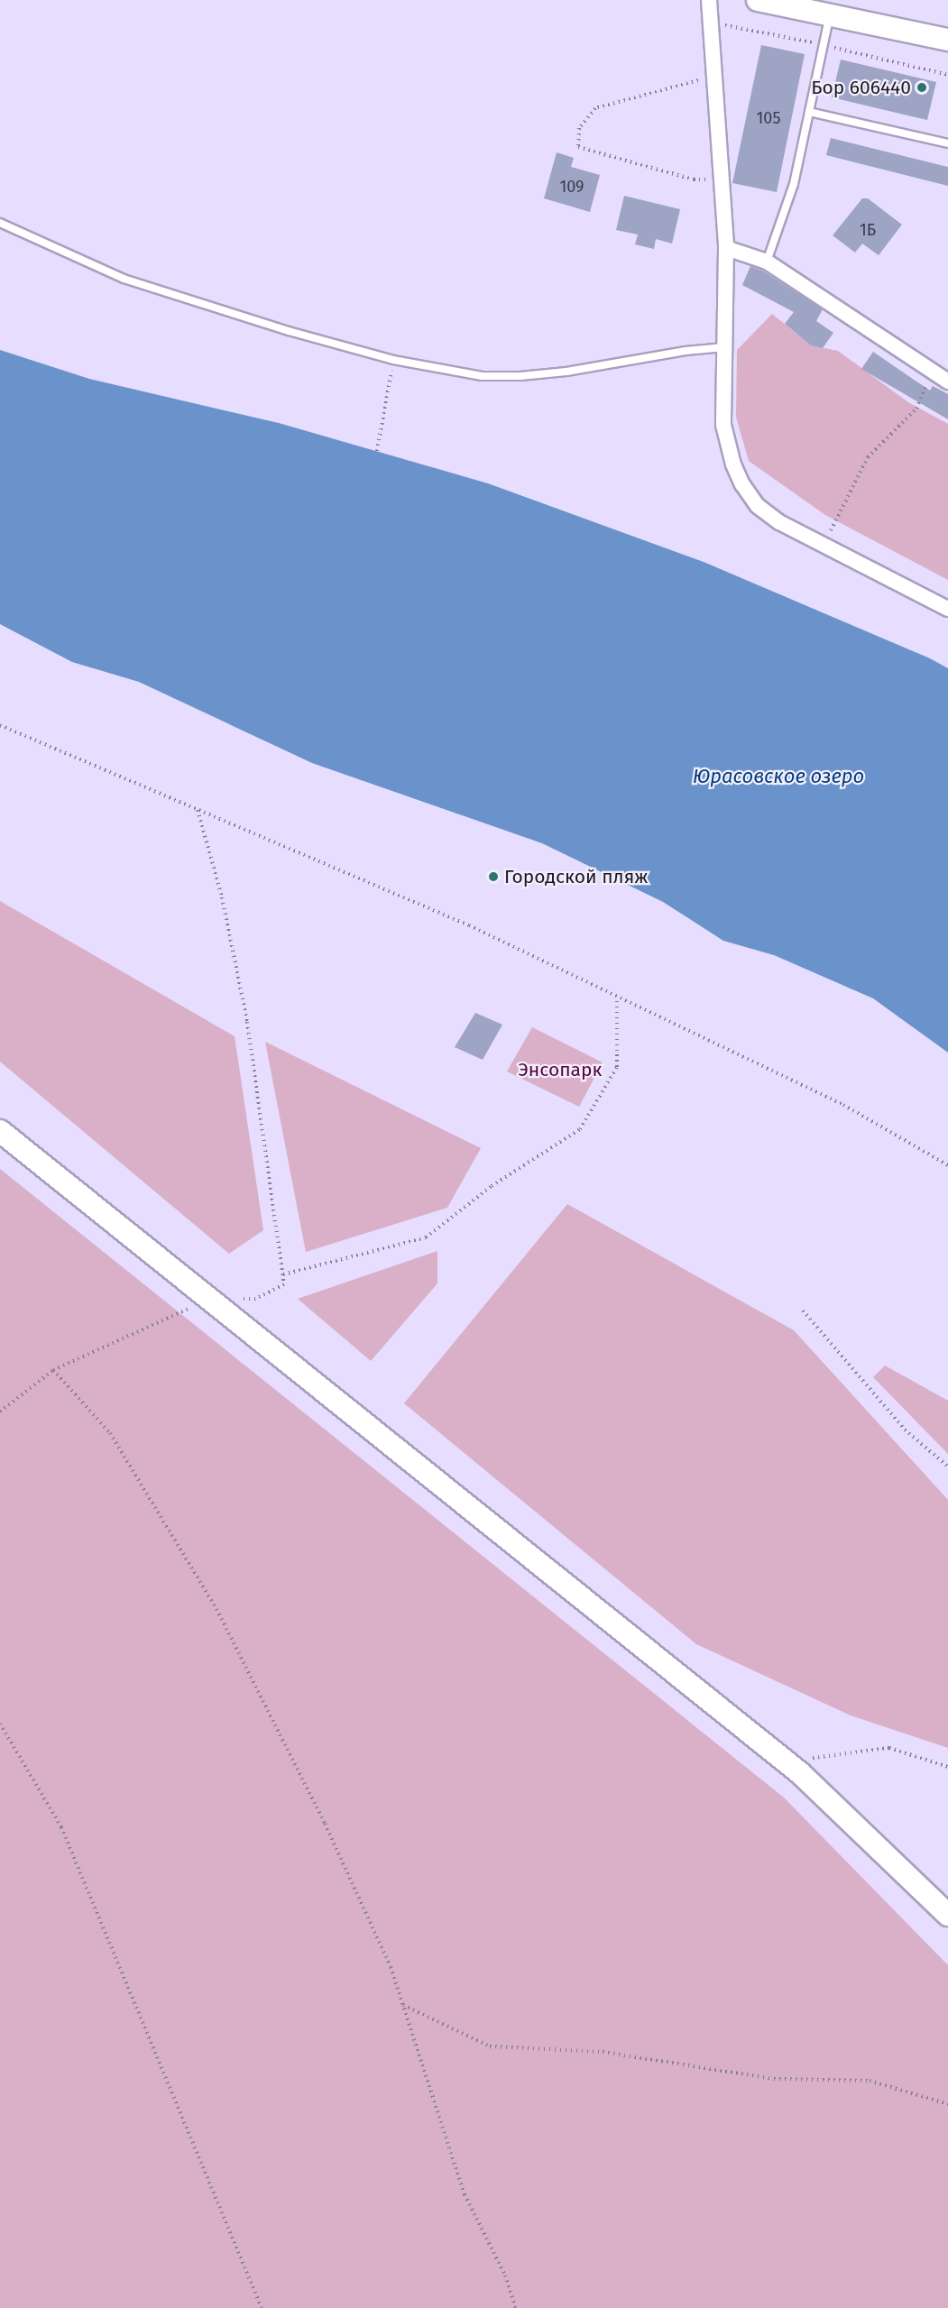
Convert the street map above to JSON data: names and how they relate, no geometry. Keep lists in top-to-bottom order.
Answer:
{
  "water": ["Юрасовское озеро"],
  "parks": ["Энсопарк"],
  "places": ["Бор 606440", "Городской пляж"],
  "house_numbers": ["105", "109", "1Б"]
}
